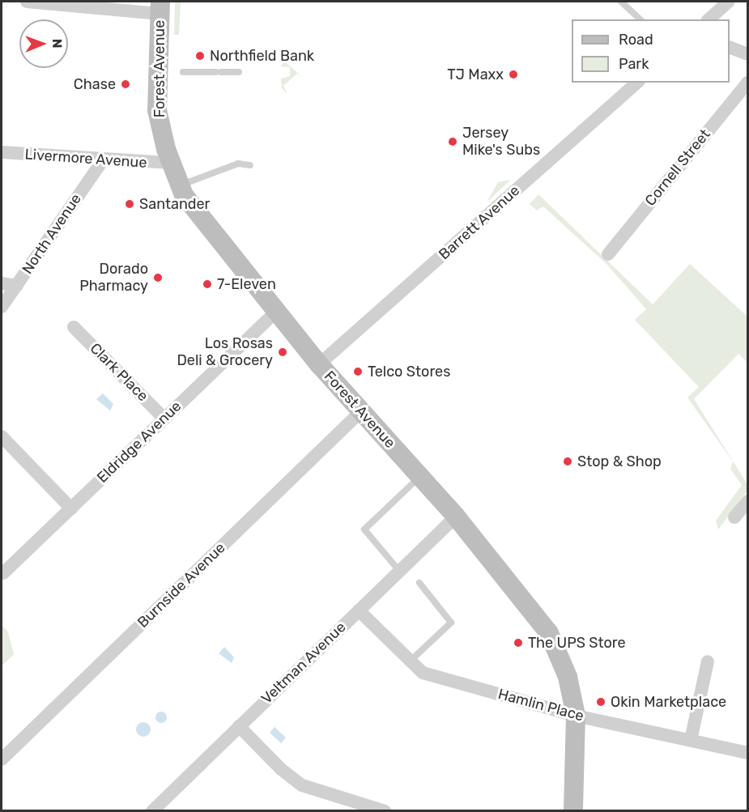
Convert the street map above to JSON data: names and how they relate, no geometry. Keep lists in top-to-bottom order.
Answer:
{
  "streets": {
    "main road": ["Forest Avenue"],
    "street": [
      "Livermore Avenue",
      "Cornell Street",
      "Barrett Avenue",
      "North Avenue",
      "Clark Place",
      "Eldridge Avenue",
      "Burnside Avenue",
      "Veltman Avenue",
      "Hamlin Place"
    ]
  },
  "crossings": [
    ["Forest Avenue", "Livermore Avenue"],
    ["Forest Avenue", "Barrett Avenue"],
    ["Forest Avenue", "Eldridge Avenue"],
    ["Forest Avenue", "Burnside Avenue"],
    ["Forest Avenue", "Veltman Avenue"],
    ["Forest Avenue", "Hamlin Place"],
    ["Livermore Avenue", "North Avenue"],
    ["Clark Place", "Eldridge Avenue"],
    ["Veltman Avenue", "Hamlin Place"]
  ],
  "places": [
    "Northfield Bank",
    "TJ Maxx",
    "Chase",
    "Jersey Mike's Subs",
    "Santander",
    "Dorado Pharmacy",
    "7-Eleven",
    "Los Rosas Deli & Grocery",
    "Telco Stores",
    "Stop & Shop",
    "The UPS Store",
    "Okin Marketplace"
  ],
  "legend": ["Road", "Park"],
  "north": "right"
}
